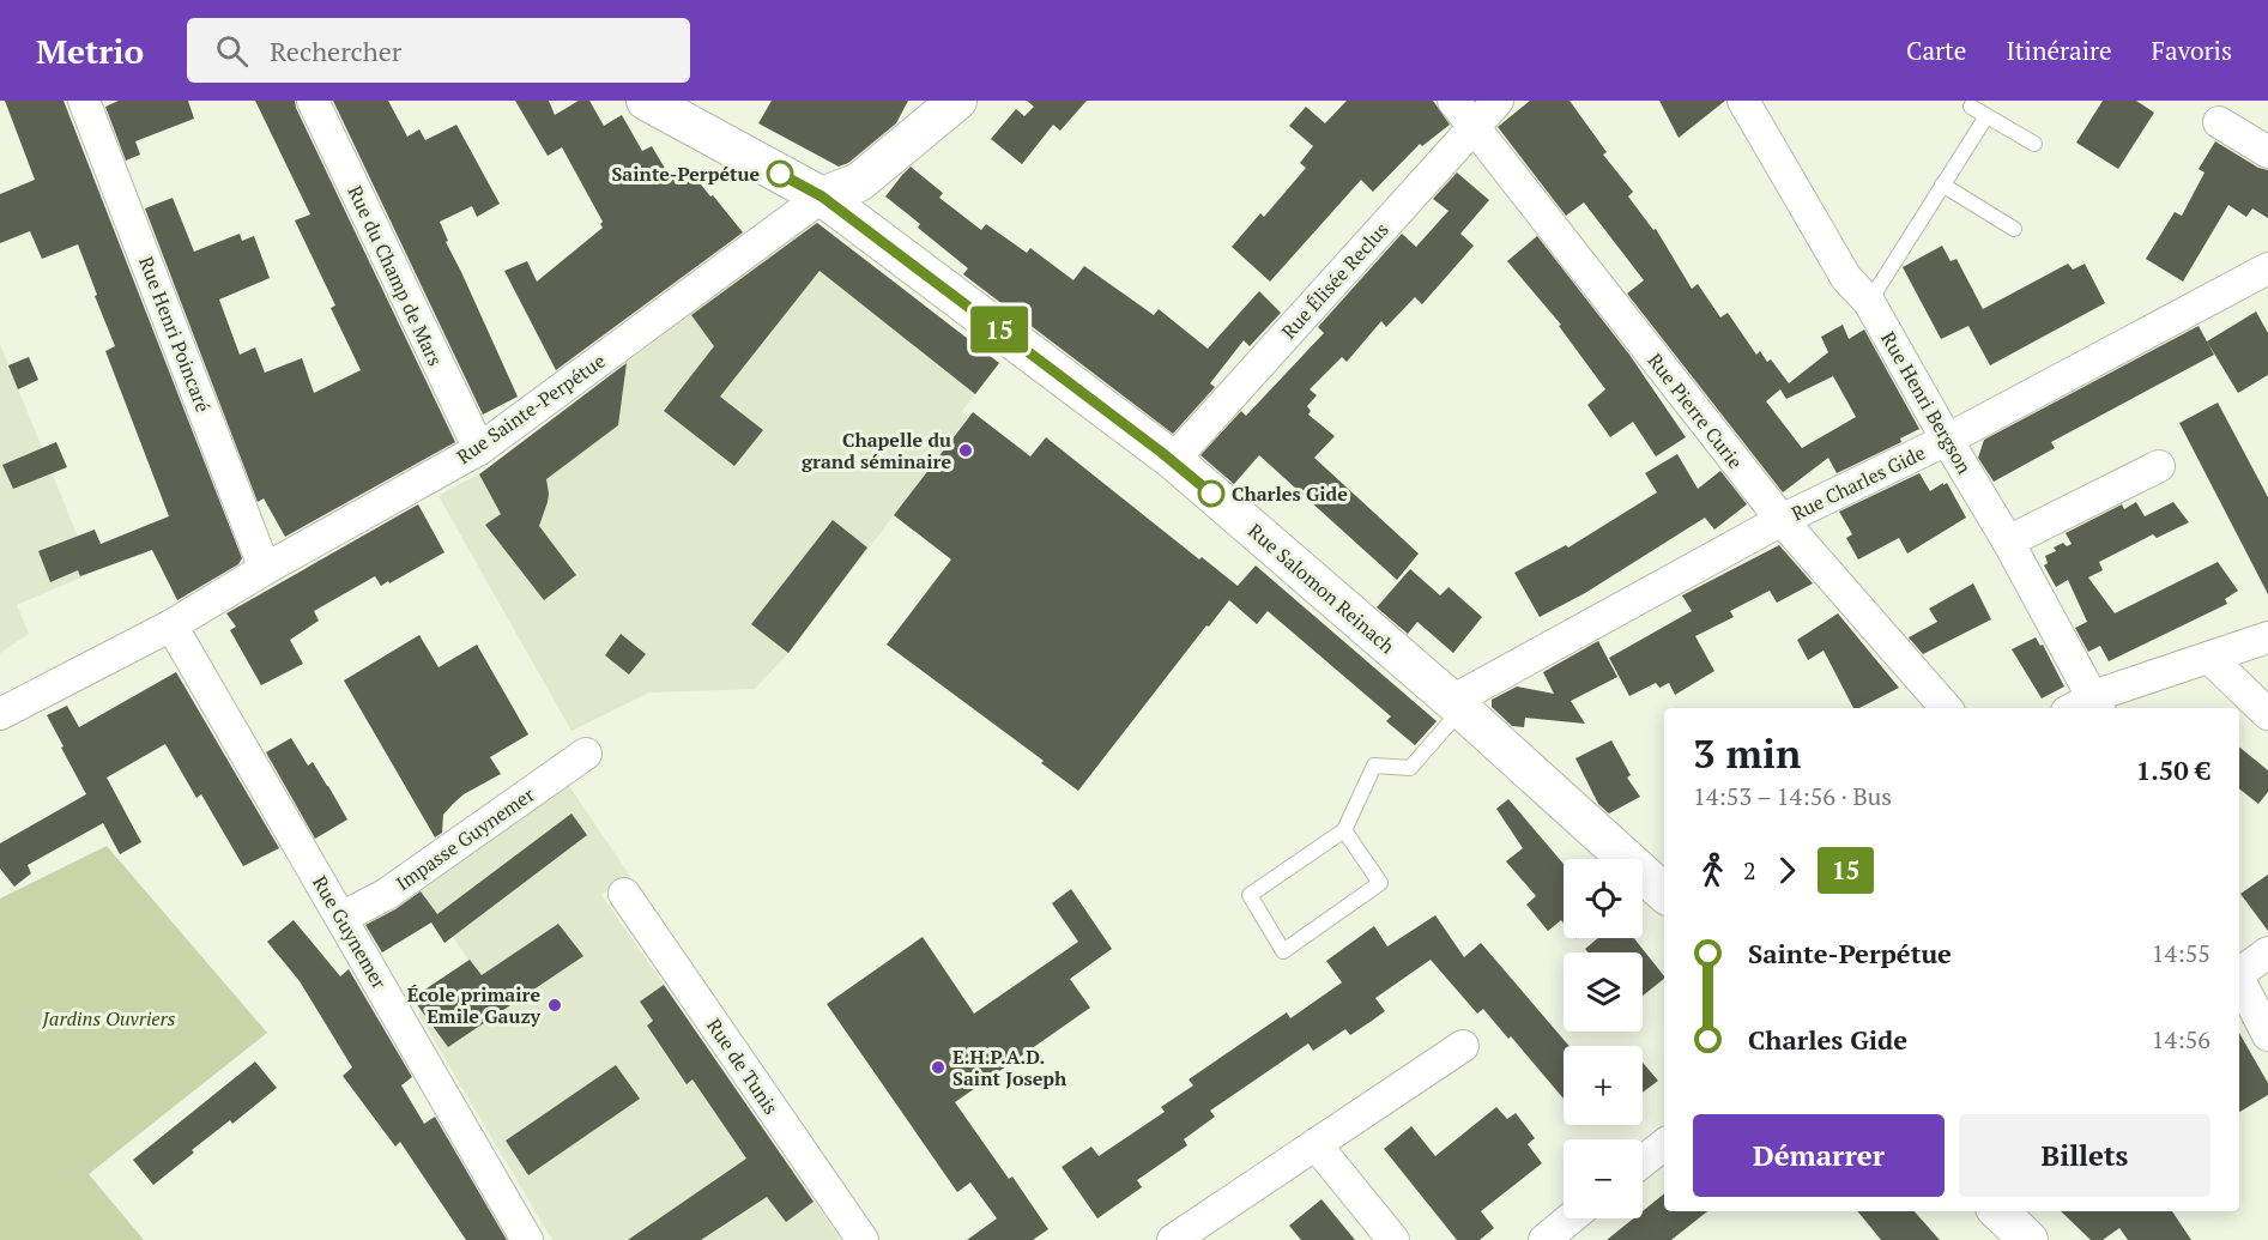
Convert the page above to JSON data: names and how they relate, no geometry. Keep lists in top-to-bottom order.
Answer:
{
  "streets": {
    "street": [
      "Rue du Champ de Mars",
      "Rue Élisée Reclus",
      "Rue Henri Poincaré",
      "Rue Henri Bergson",
      "Rue Sainte-Perpétue",
      "Rue Pierre Curie",
      "Rue Charles Gide",
      "Rue Salomon Reinach",
      "Impasse Guynemer",
      "Rue Guynemer",
      "Rue de Tunis"
    ]
  },
  "crossings": [
    ["Rue du Champ de Mars", "Rue Sainte-Perpétue"],
    ["Rue Élisée Reclus", "Rue Pierre Curie"],
    ["Rue Élisée Reclus", "Rue Salomon Reinach"],
    ["Rue Henri Poincaré", "Rue Sainte-Perpétue"],
    ["Rue Henri Bergson", "Rue Charles Gide"],
    ["Rue Sainte-Perpétue", "Rue Salomon Reinach"],
    ["Rue Sainte-Perpétue", "Rue Guynemer"],
    ["Rue Pierre Curie", "Rue Charles Gide"],
    ["Rue Charles Gide", "Rue Salomon Reinach"],
    ["Impasse Guynemer", "Rue Guynemer"]
  ],
  "parks": ["Jardins Ouvriers"],
  "places": [
    "Sainte-Perpétue",
    "Chapelle du grand séminaire",
    "Charles Gide",
    "École primaire Emile Gauzy",
    "E.H.P.A.D. Saint Joseph"
  ],
  "lines": ["bus line 15"],
  "page": {
    "header": "Metrio",
    "search": "Rechercher",
    "nav": ["Carte", "Itinéraire", "Favoris"],
    "on_map": "15",
    "heading": ["3 min", "14:53 – 14:56 · Bus", "1.50 €"],
    "legs": ["2", "15"],
    "map_buttons": ["+", "−"],
    "list": [
      {
        "name": "Sainte-Perpétue",
        "value": "14:55"
      },
      {
        "name": "Charles Gide",
        "value": "14:56"
      }
    ],
    "buttons": ["Démarrer", "Billets"]
  }
}
